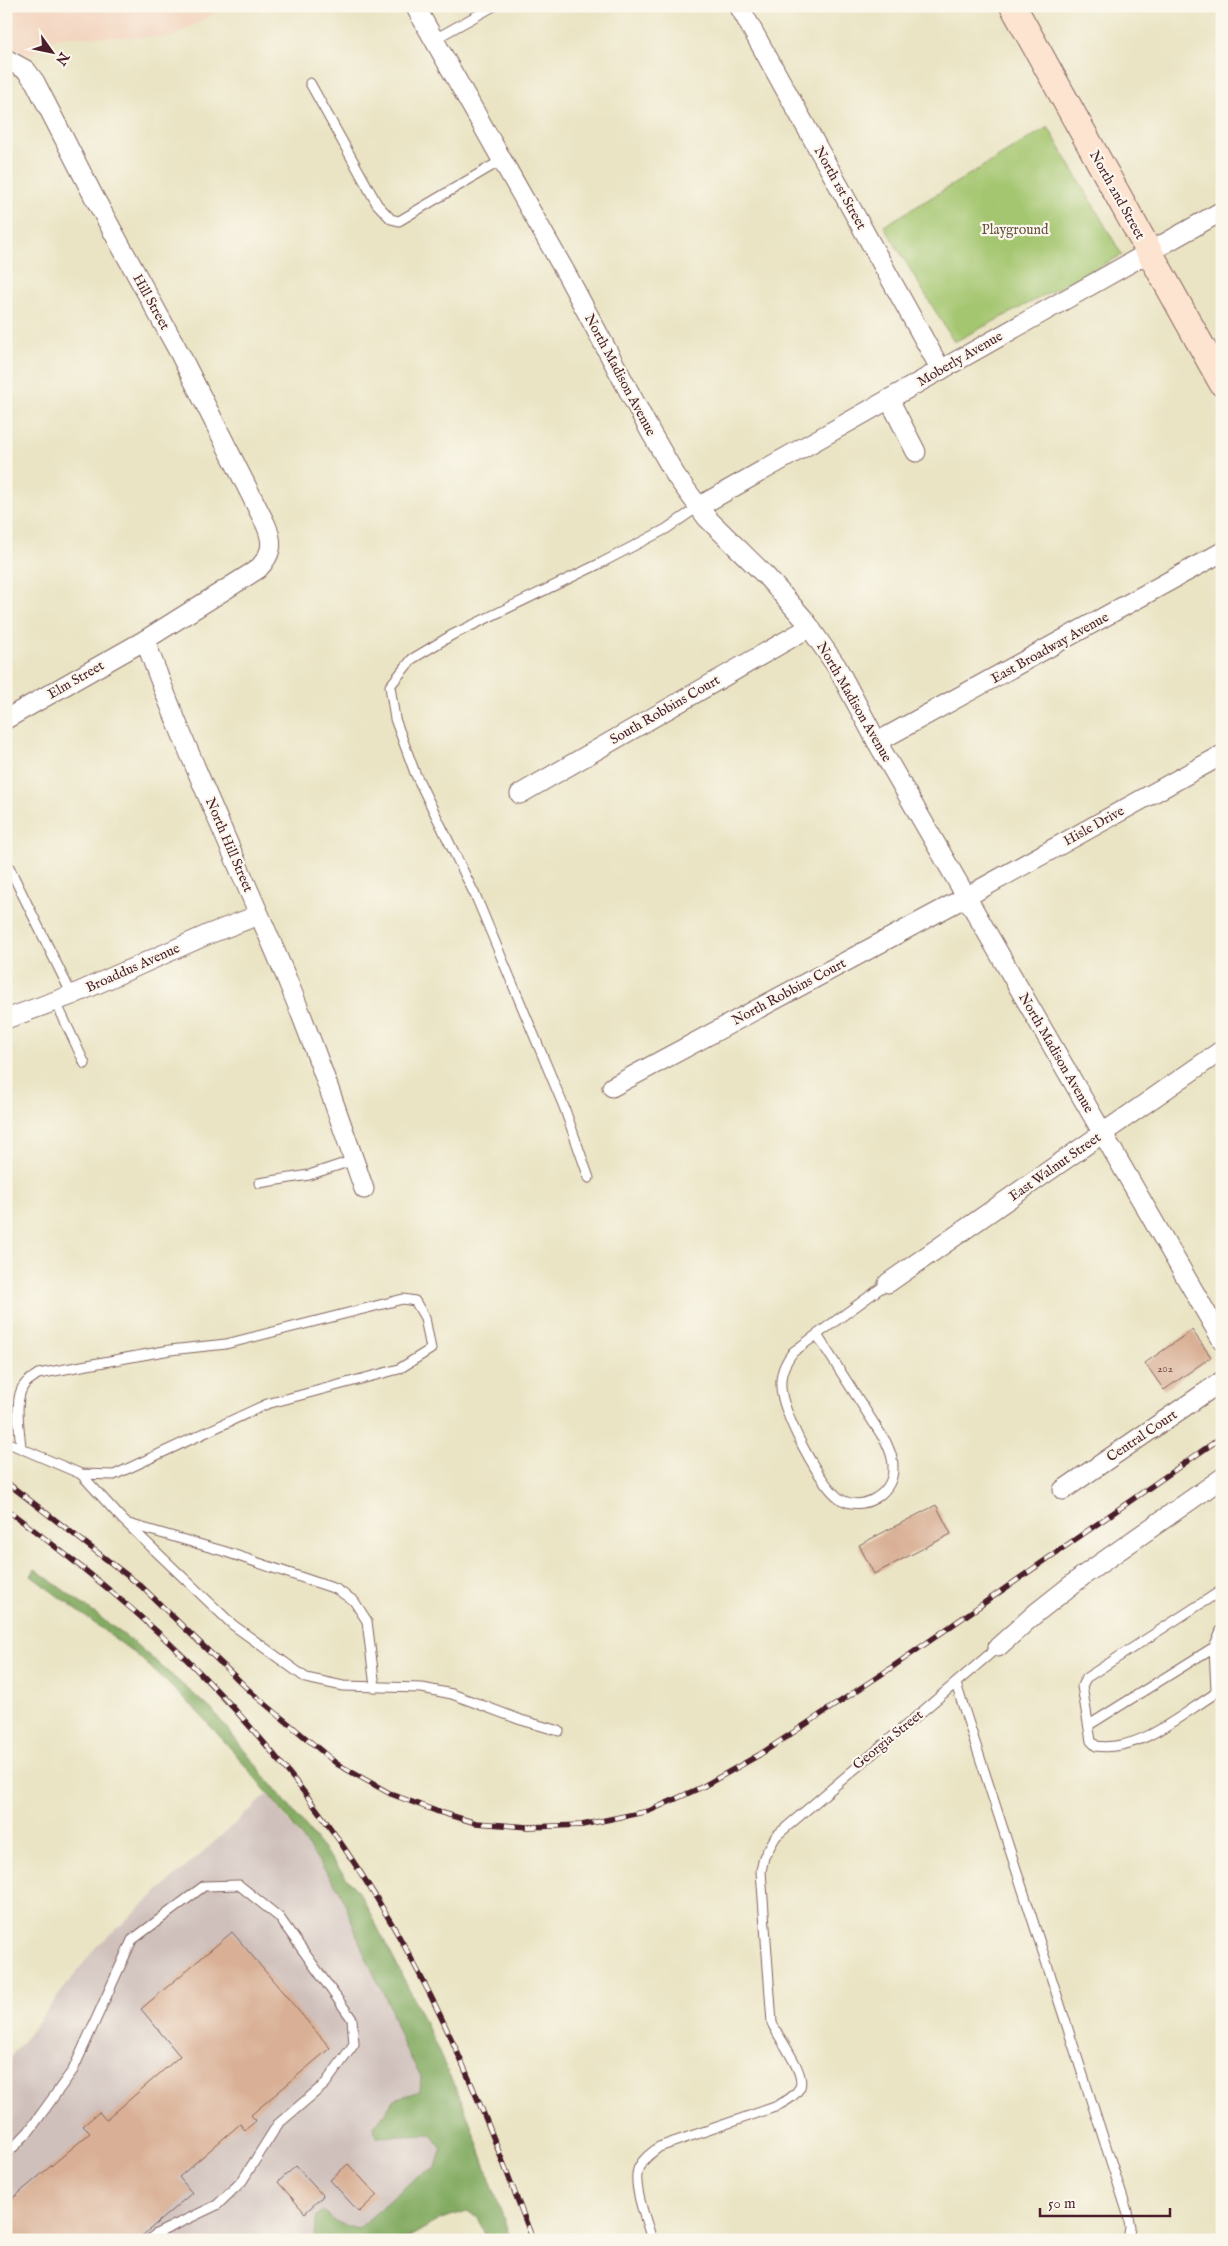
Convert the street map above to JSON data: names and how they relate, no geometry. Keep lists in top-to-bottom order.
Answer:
{
  "streets": {
    "main road": ["North 2nd Street"],
    "street": [
      "North 1st Street",
      "Hill Street",
      "Moberly Avenue",
      "North Madison Avenue",
      "East Broadway Avenue",
      "Elm Street",
      "South Robbins Court",
      "Hisle Drive",
      "North Hill Street",
      "Broaddus Avenue",
      "North Robbins Court",
      "East Walnut Street",
      "Central Court",
      "Georgia Street"
    ]
  },
  "crossings": [
    ["North 1st Street", "Moberly Avenue"],
    ["North 2nd Street", "Moberly Avenue"],
    ["Hill Street", "Elm Street"],
    ["Hill Street", "North Hill Street"],
    ["Moberly Avenue", "North Madison Avenue"],
    ["North Madison Avenue", "East Broadway Avenue"],
    ["North Madison Avenue", "South Robbins Court"],
    ["North Madison Avenue", "Hisle Drive"],
    ["North Madison Avenue", "North Robbins Court"],
    ["North Madison Avenue", "East Walnut Street"],
    ["Elm Street", "North Hill Street"],
    ["Hisle Drive", "North Robbins Court"],
    ["North Hill Street", "Broaddus Avenue"]
  ],
  "parks": ["Playground"],
  "house_numbers": ["202"],
  "scale_bar": "50 m",
  "north": "bottom right"
}
